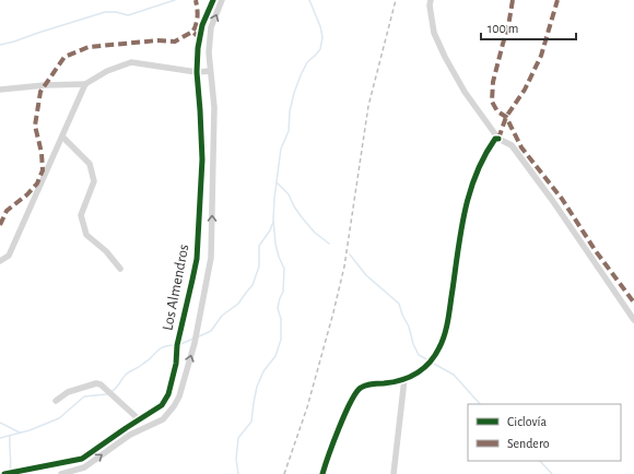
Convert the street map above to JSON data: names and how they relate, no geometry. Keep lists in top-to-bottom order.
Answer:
{
  "streets": {
    "street": ["Los Almendros"]
  },
  "legend": ["Ciclovía", "Sendero"],
  "scale_bar": "100 m"
}
